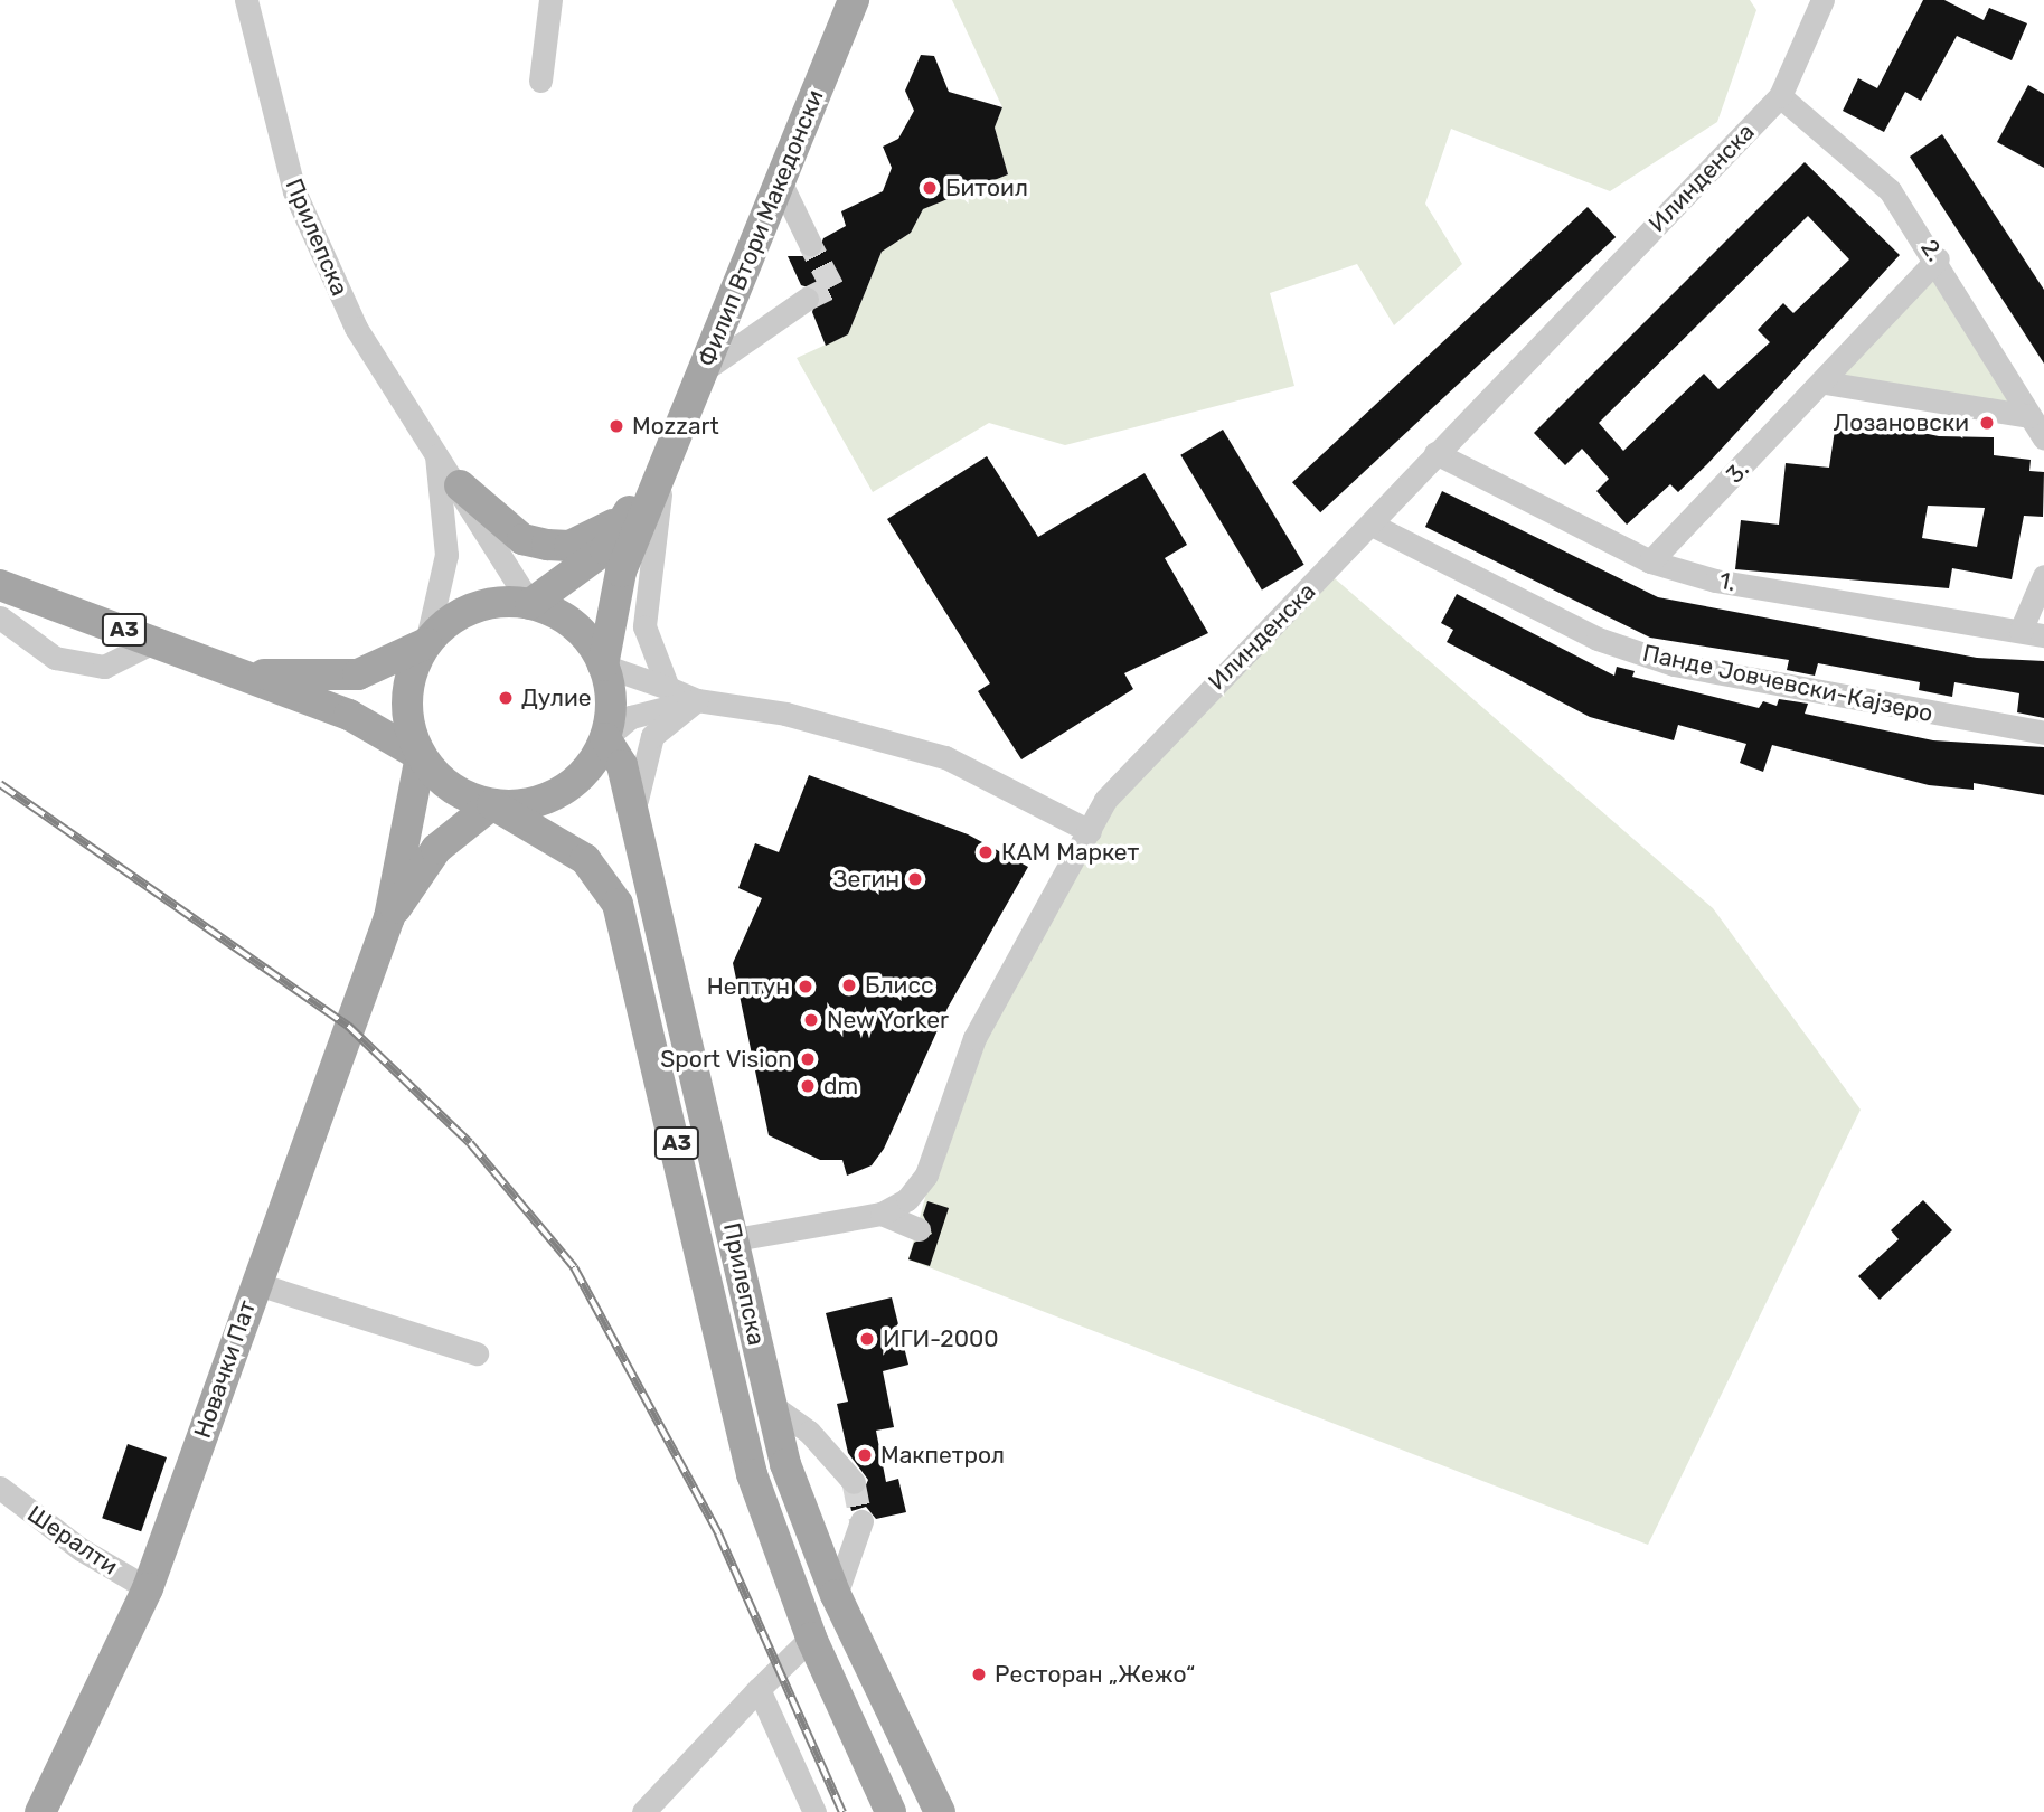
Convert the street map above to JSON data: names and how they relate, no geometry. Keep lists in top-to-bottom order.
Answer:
{
  "streets": {
    "main road": [
      "Филип Втори Македонски",
      "Прилепска",
      "A3",
      "Новачки Пат"
    ],
    "street": [
      "Илинденска",
      "2.",
      "3.",
      "1.",
      "Панде Јовчевски-Кајзеро",
      "Шералти"
    ]
  },
  "crossings": [
    ["Илинденска", "Прилепска"],
    ["Илинденска", "2."],
    ["Илинденска", "1."],
    ["Илинденска", "Панде Јовчевски-Кајзеро"],
    ["Прилепска", "A3"],
    ["2.", "3."],
    ["3.", "1."],
    ["Новачки Пат", "Шералти"]
  ],
  "places": [
    "Битоил",
    "Лозановски",
    "Mozzart",
    "Дулие",
    "КАМ Маркет",
    "Зегин",
    "Блисс",
    "Нептун",
    "New Yorker",
    "Sport Vision",
    "dm",
    "ИГИ-2000",
    "Макпетрол",
    "Ресторан „Жежо“"
  ]
}
